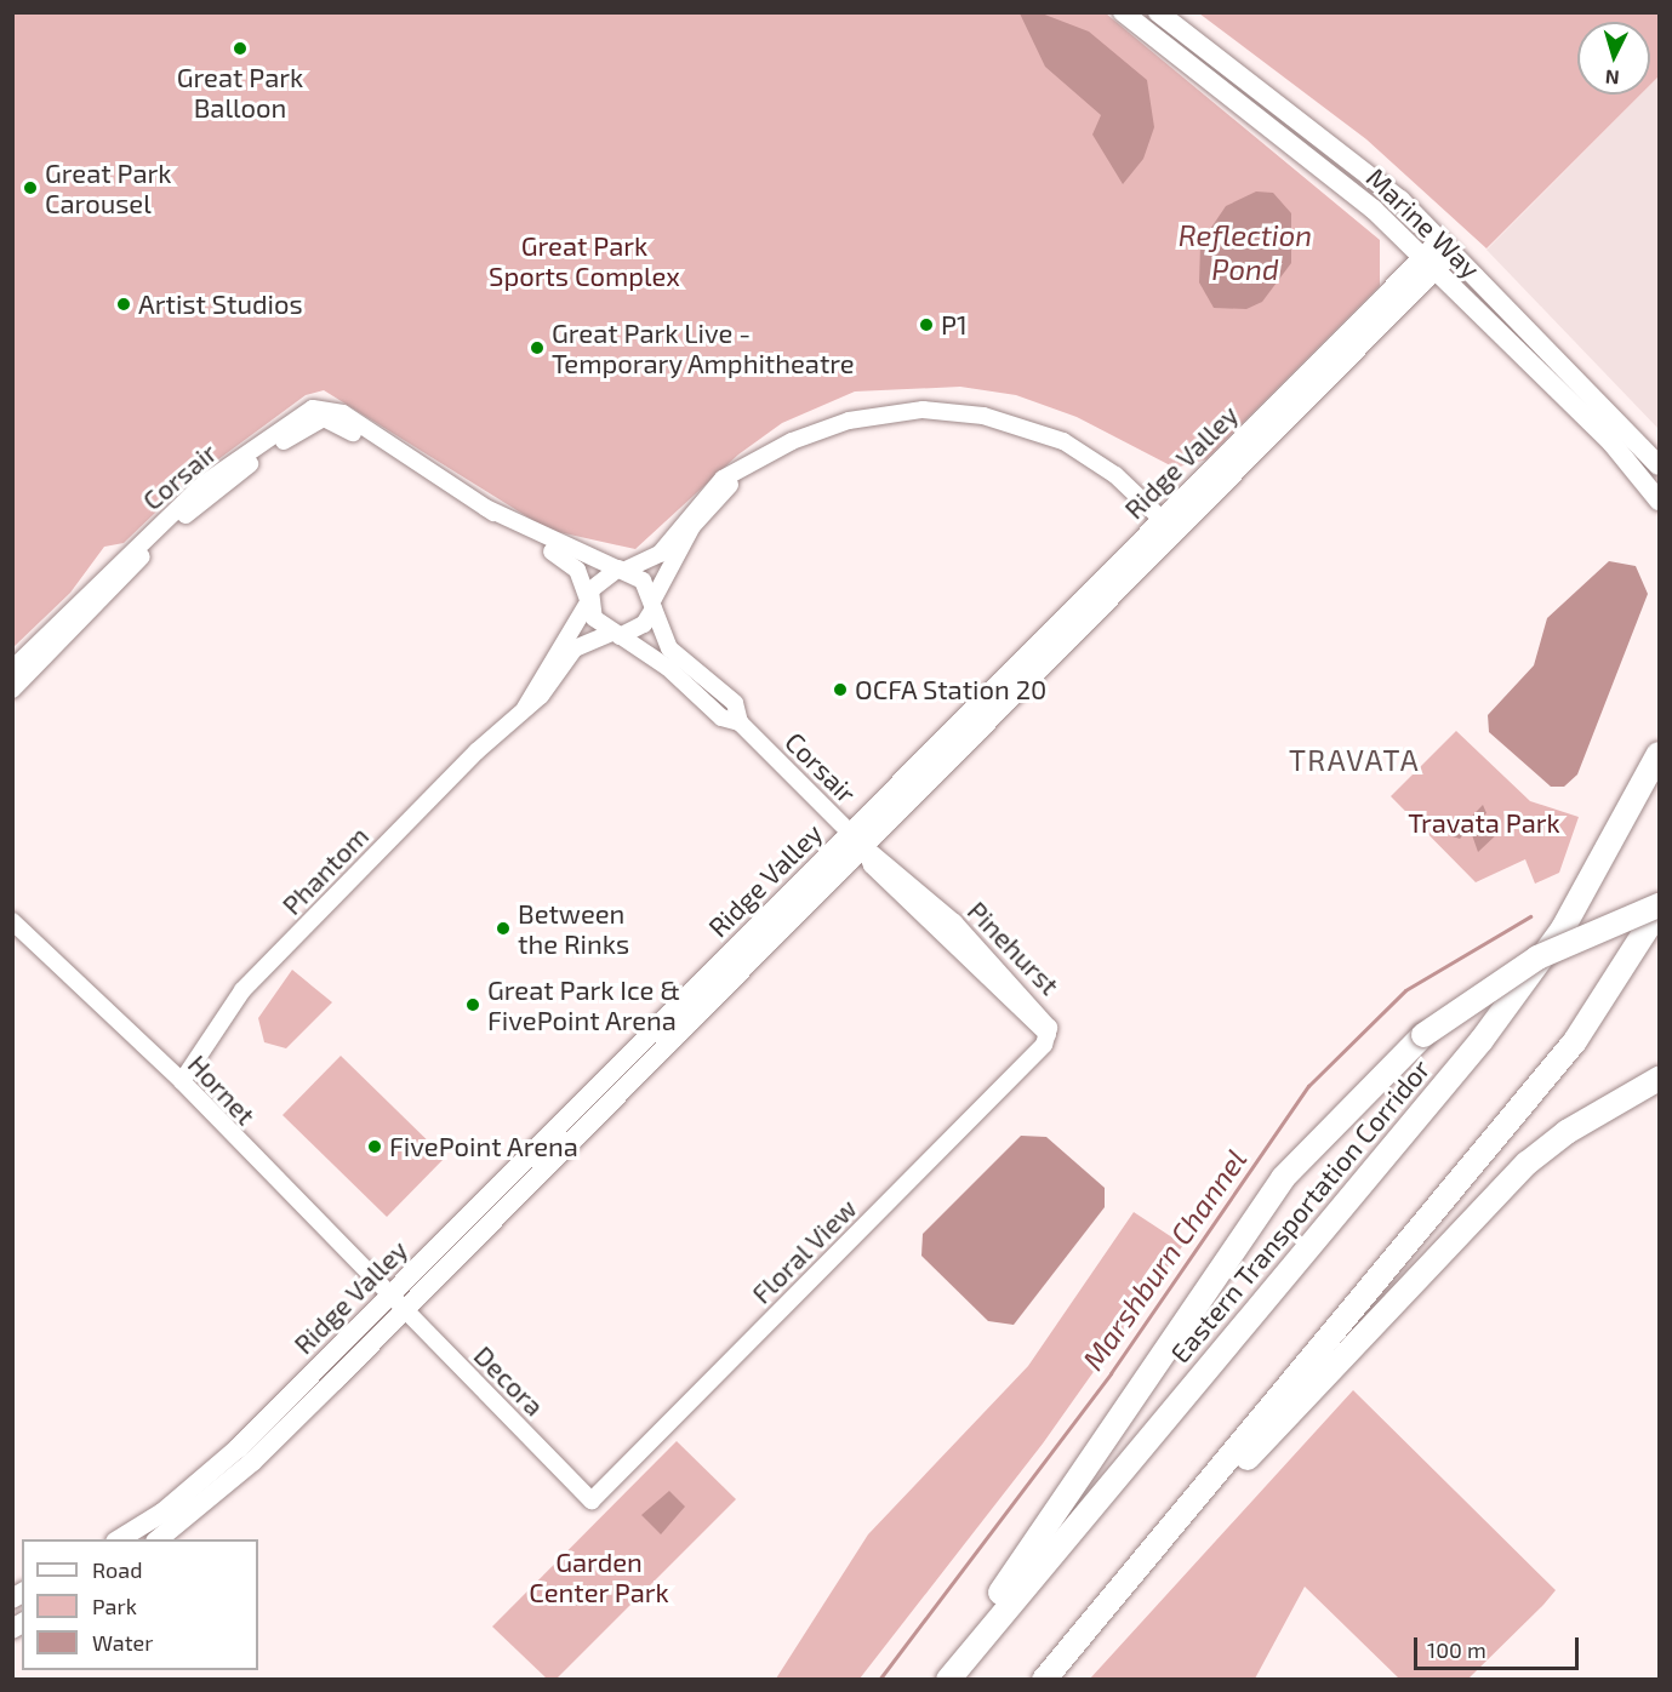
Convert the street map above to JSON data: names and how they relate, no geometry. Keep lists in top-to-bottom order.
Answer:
{
  "streets": {
    "highway": ["Eastern Transportation Corridor"],
    "main road": ["Marine Way", "Ridge Valley"],
    "street": [
      "Corsair",
      "Phantom",
      "Pinehurst",
      "Hornet",
      "Floral View",
      "Decora"
    ]
  },
  "crossings": [
    ["Marine Way", "Ridge Valley"],
    ["Ridge Valley", "Corsair"],
    ["Ridge Valley", "Pinehurst"],
    ["Ridge Valley", "Hornet"],
    ["Ridge Valley", "Decora"],
    ["Corsair", "Phantom"],
    ["Corsair", "Pinehurst"],
    ["Phantom", "Hornet"],
    ["Pinehurst", "Floral View"],
    ["Hornet", "Decora"],
    ["Floral View", "Decora"]
  ],
  "districts": ["TRAVATA"],
  "water": ["Reflection Pond", "Marshburn Channel"],
  "parks": ["Great Park Sports Complex", "Travata Park", "Garden Center Park"],
  "places": [
    "Great Park Balloon",
    "Great Park Carousel",
    "Artist Studios",
    "P1",
    "Great Park Live - Temporary Amphitheatre",
    "OCFA Station 20",
    "Between the Rinks",
    "Great Park Ice & FivePoint Arena",
    "FivePoint Arena"
  ],
  "legend": ["Road", "Park", "Water"],
  "scale_bar": "100 m",
  "north": "bottom"
}
